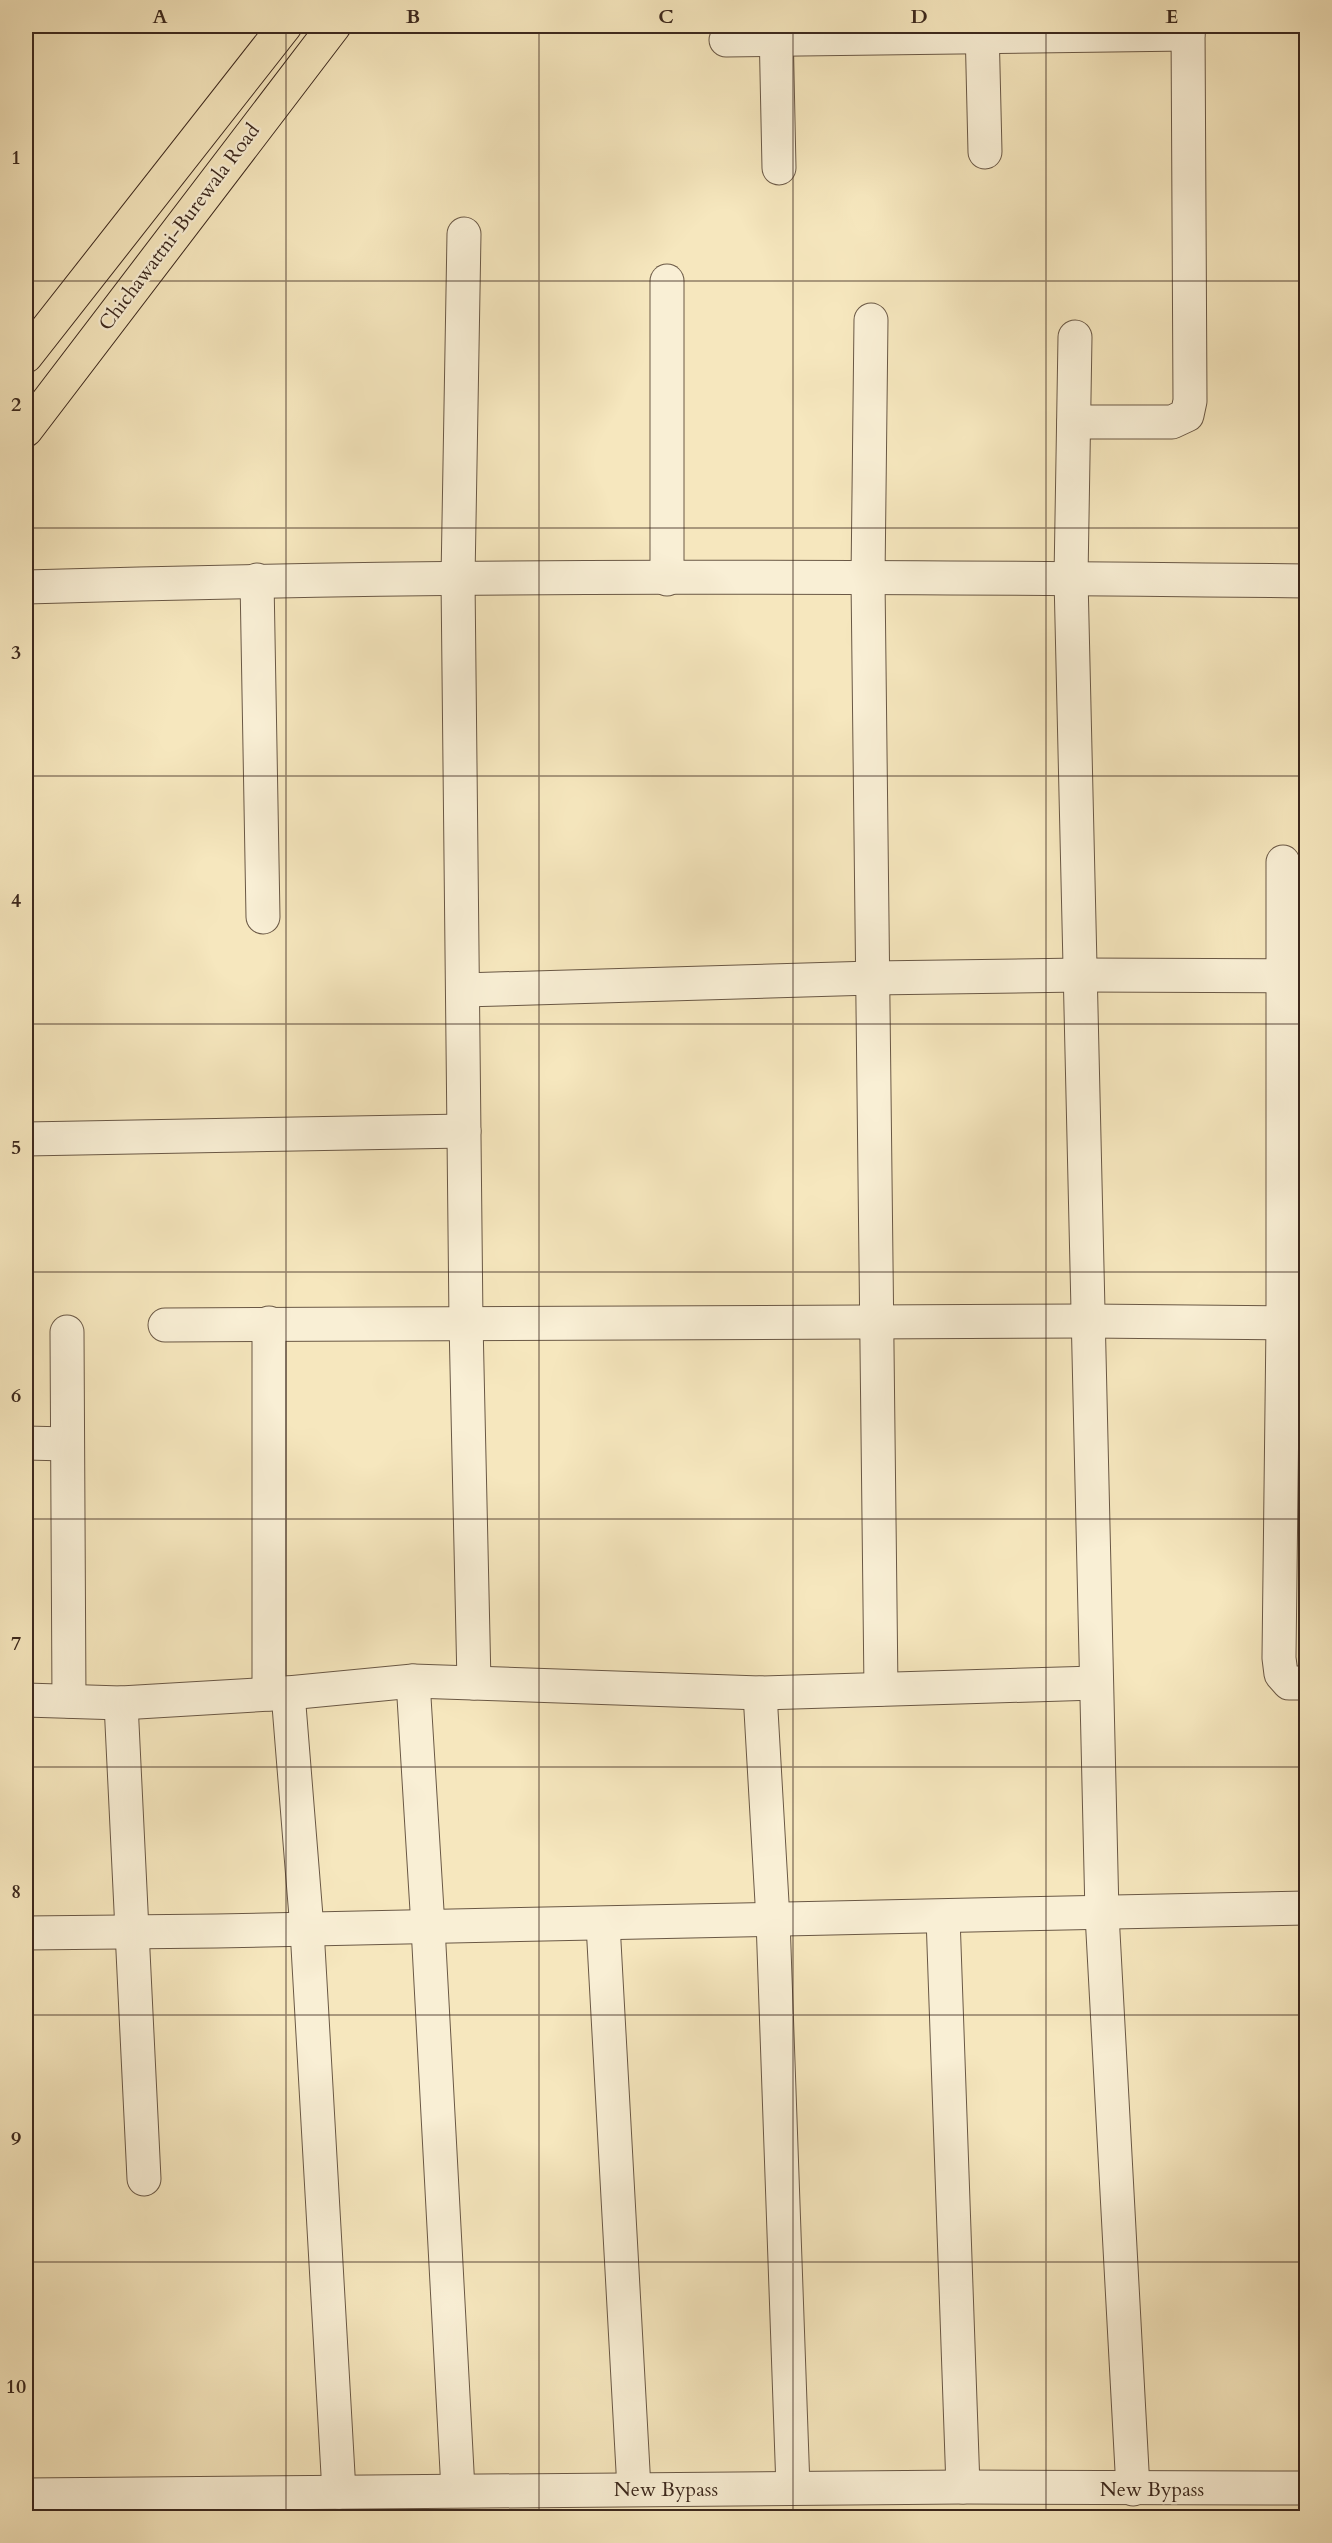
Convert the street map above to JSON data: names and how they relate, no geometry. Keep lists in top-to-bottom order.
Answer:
{
  "streets": {
    "main road": ["Chichawattni-Burewala Road"],
    "street": ["New Bypass"]
  },
  "grid": {
    "columns": [
      "A",
      "B",
      "C",
      "D",
      "E"
    ],
    "rows": [
      "1",
      "2",
      "3",
      "4",
      "5",
      "6",
      "7",
      "8",
      "9",
      "10"
    ]
  }
}
